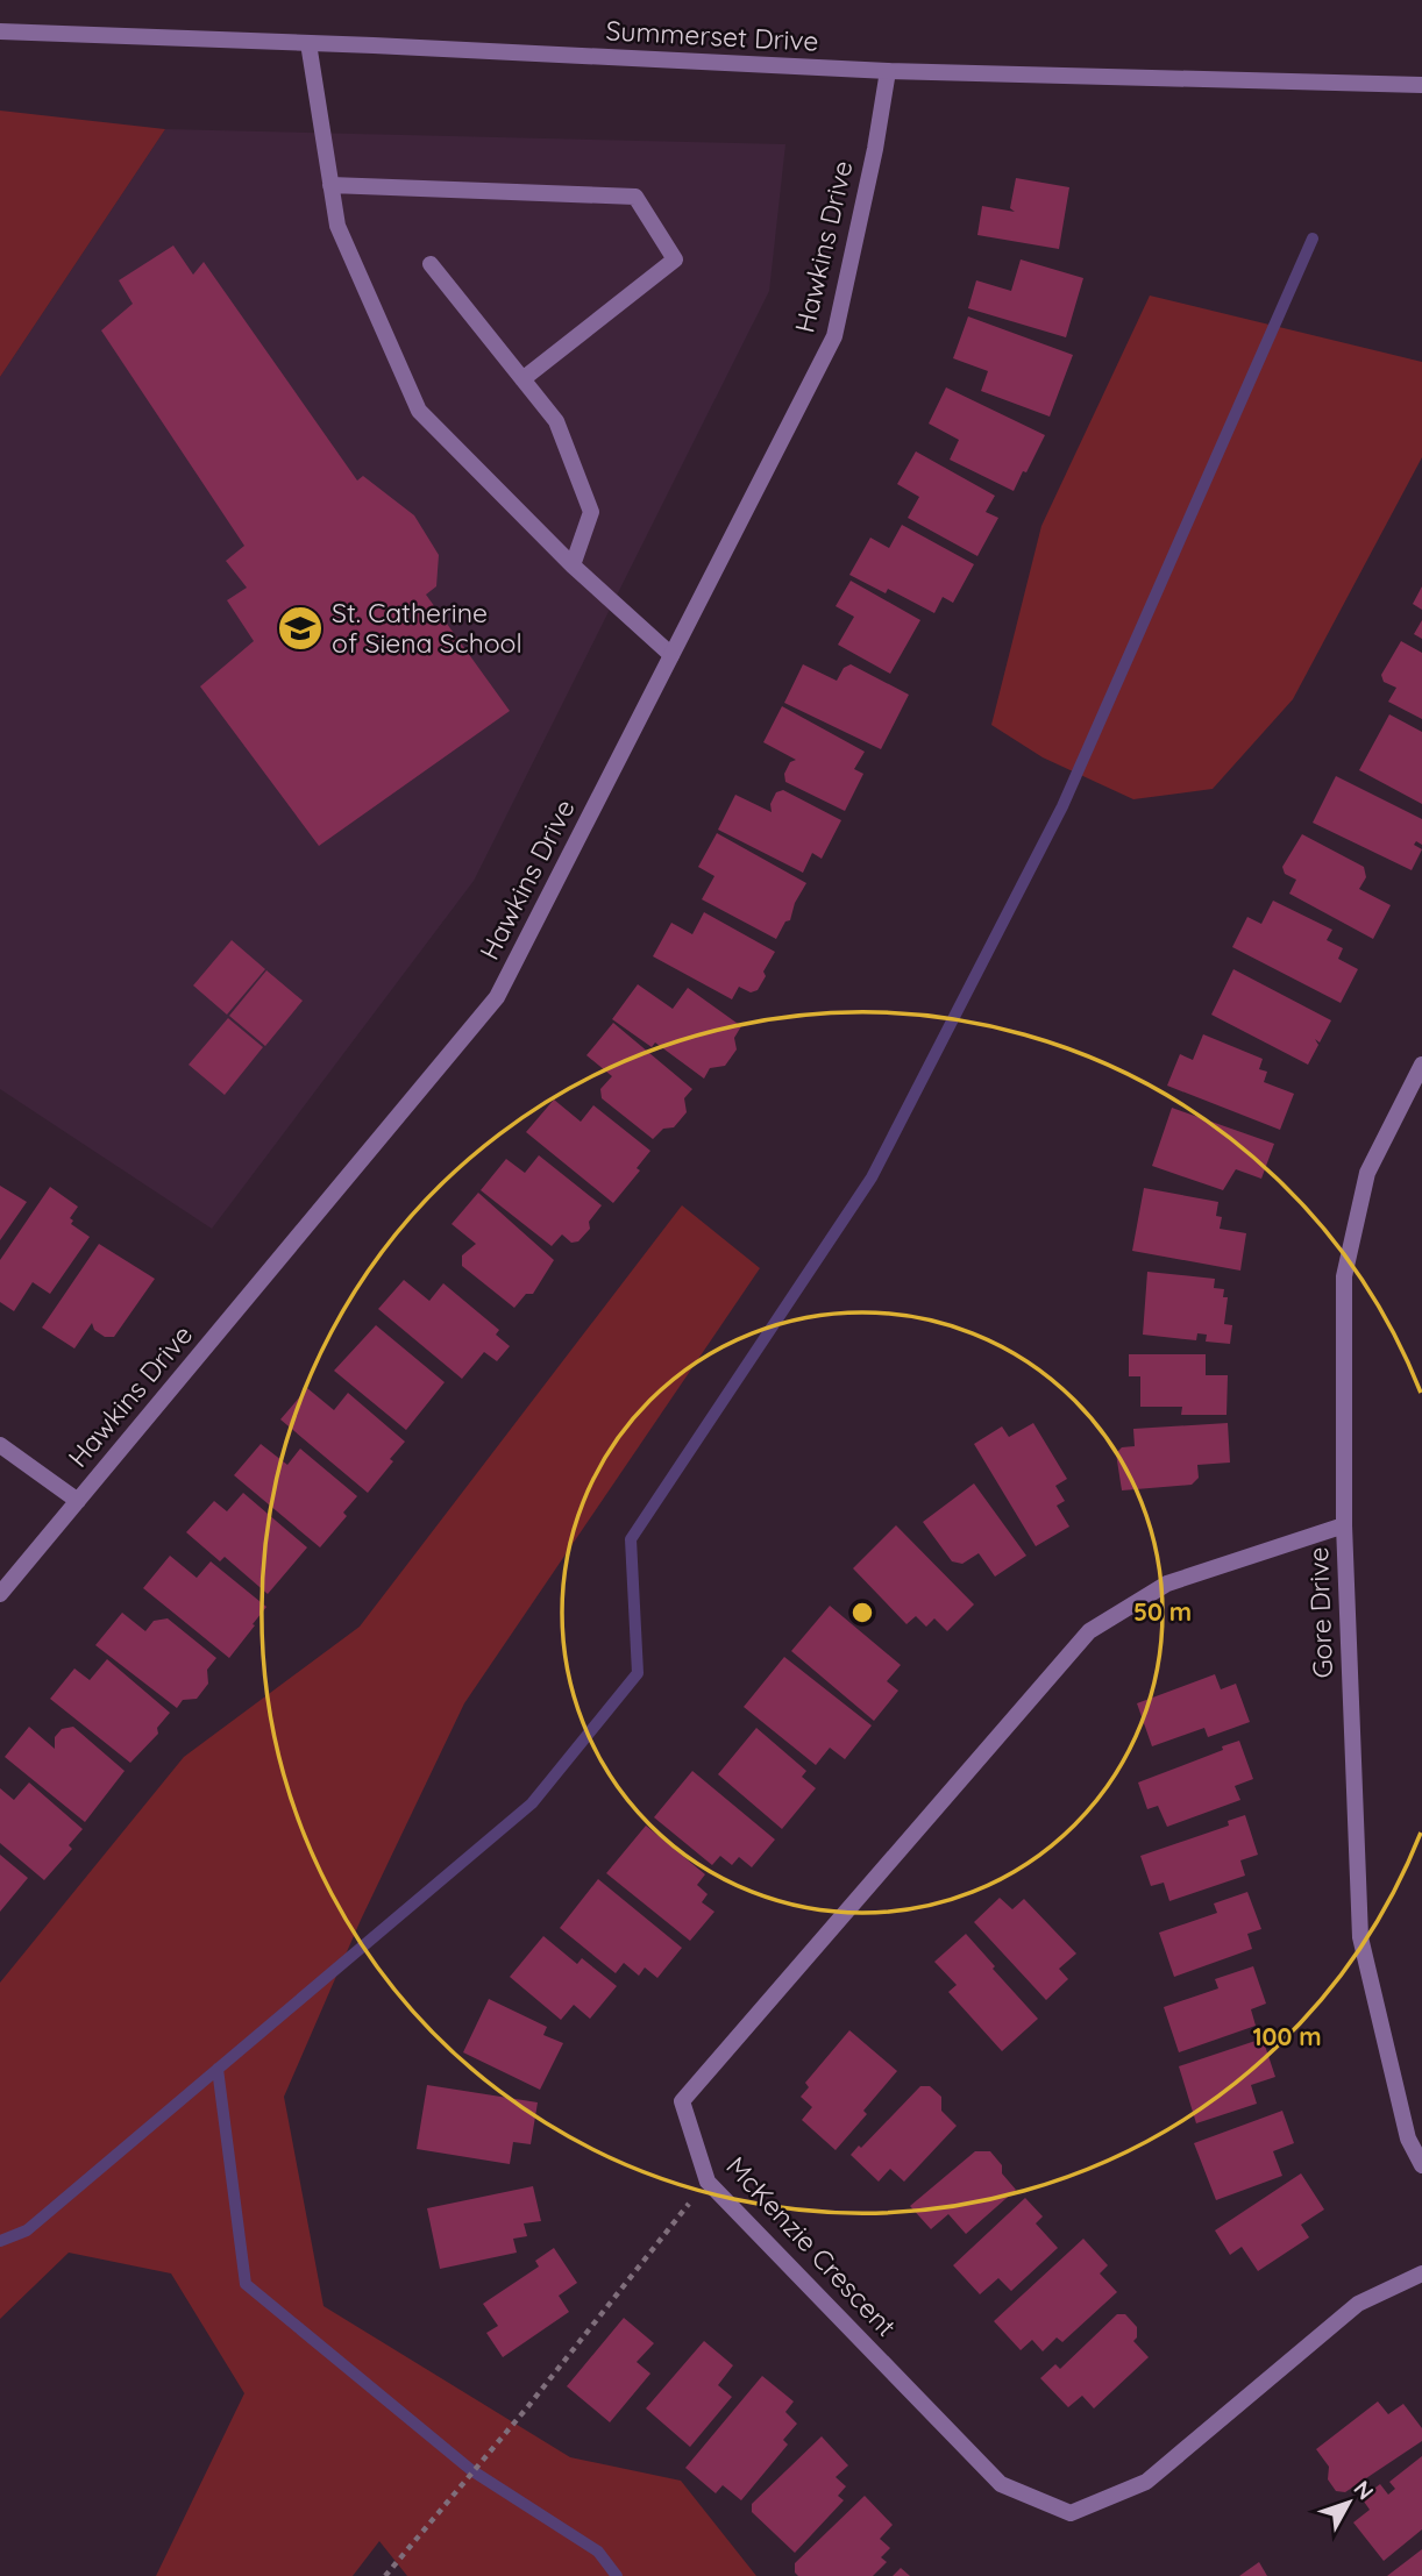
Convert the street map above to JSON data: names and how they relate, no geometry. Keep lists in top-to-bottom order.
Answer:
{
  "streets": {
    "street": [
      "Summerset Drive",
      "Hawkins Drive",
      "Gore Drive",
      "McKenzie Crescent"
    ]
  },
  "crossings": [
    ["Summerset Drive", "Hawkins Drive"],
    ["Gore Drive", "McKenzie Crescent"]
  ],
  "places": {
    "school or university": ["St. Catherine of Siena School"]
  },
  "north": "top right",
  "rings": ["50 m", "100 m"]
}
